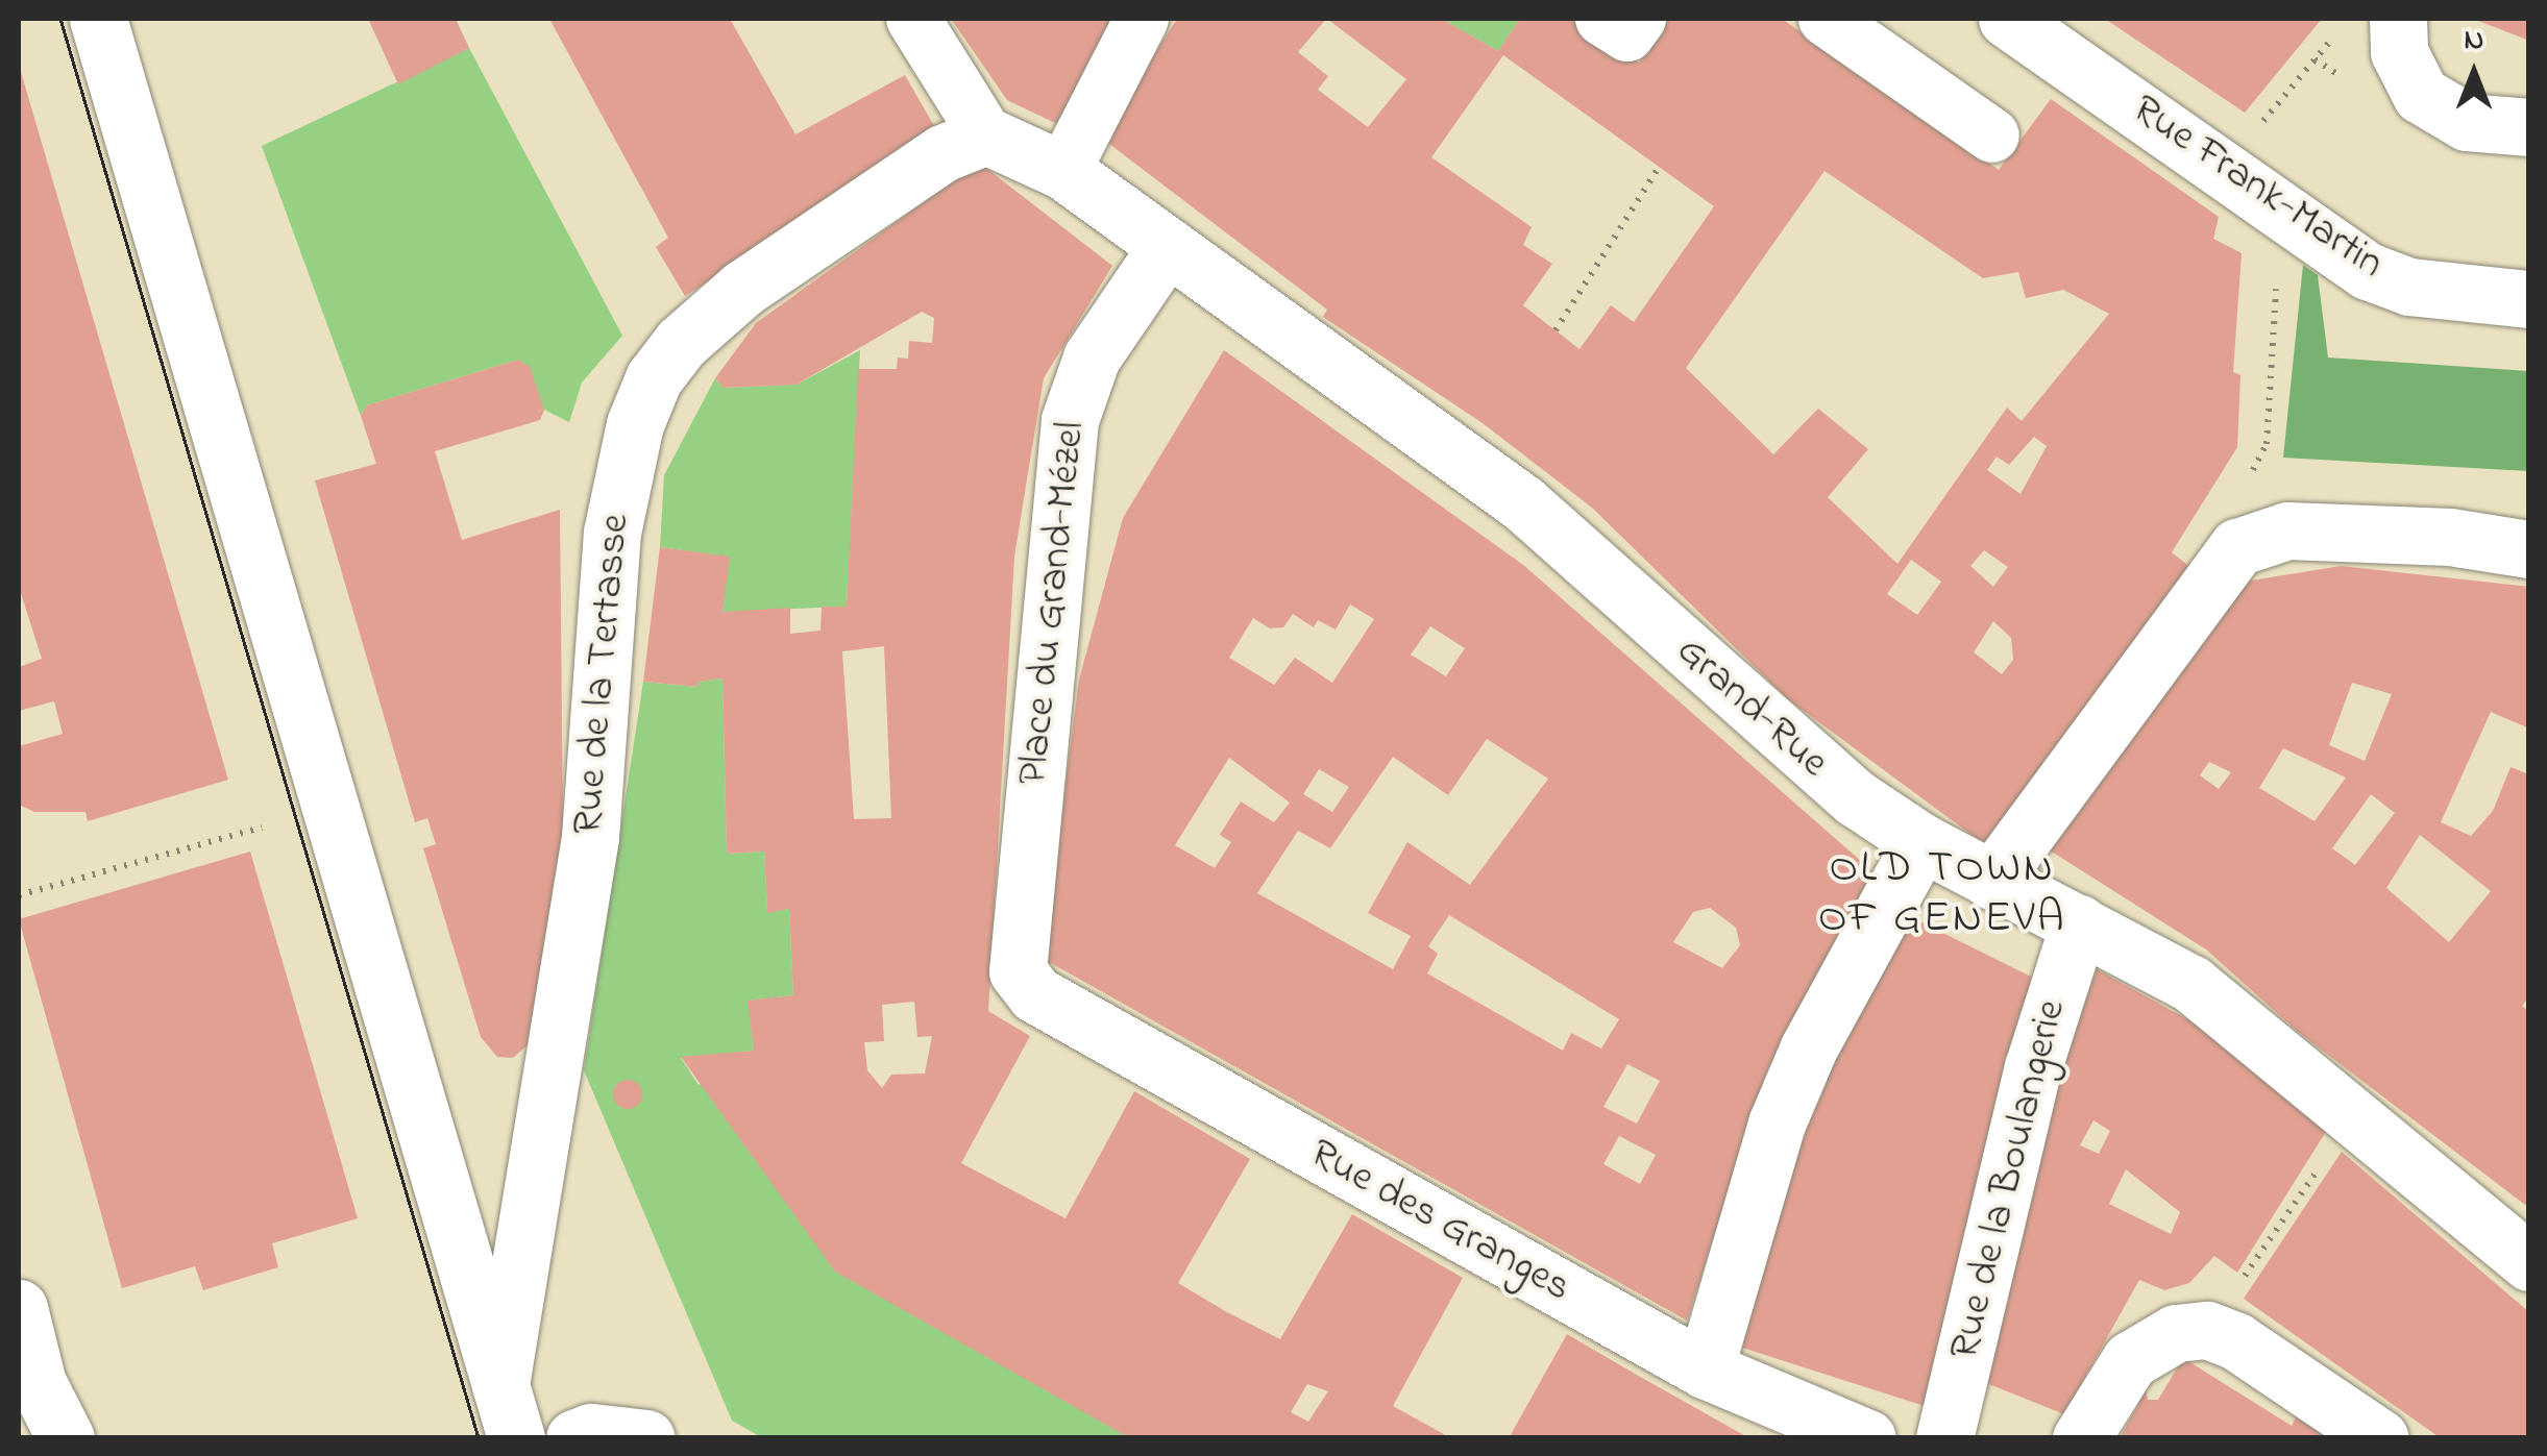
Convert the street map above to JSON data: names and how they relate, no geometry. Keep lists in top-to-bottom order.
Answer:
{
  "streets": {
    "street": [
      "Rue Frank-Martin",
      "Place du Grand-Mézel",
      "Rue de la Tertasse",
      "Grand-Rue",
      "Rue de la Boulangerie",
      "Rue des Granges"
    ]
  },
  "crossings": [
    ["Place du Grand-Mézel", "Grand-Rue"],
    ["Place du Grand-Mézel", "Rue des Granges"],
    ["Rue de la Tertasse", "Grand-Rue"],
    ["Grand-Rue", "Rue de la Boulangerie"]
  ],
  "districts": ["OLD TOWN OF GENEVA"],
  "north": "top"
}
